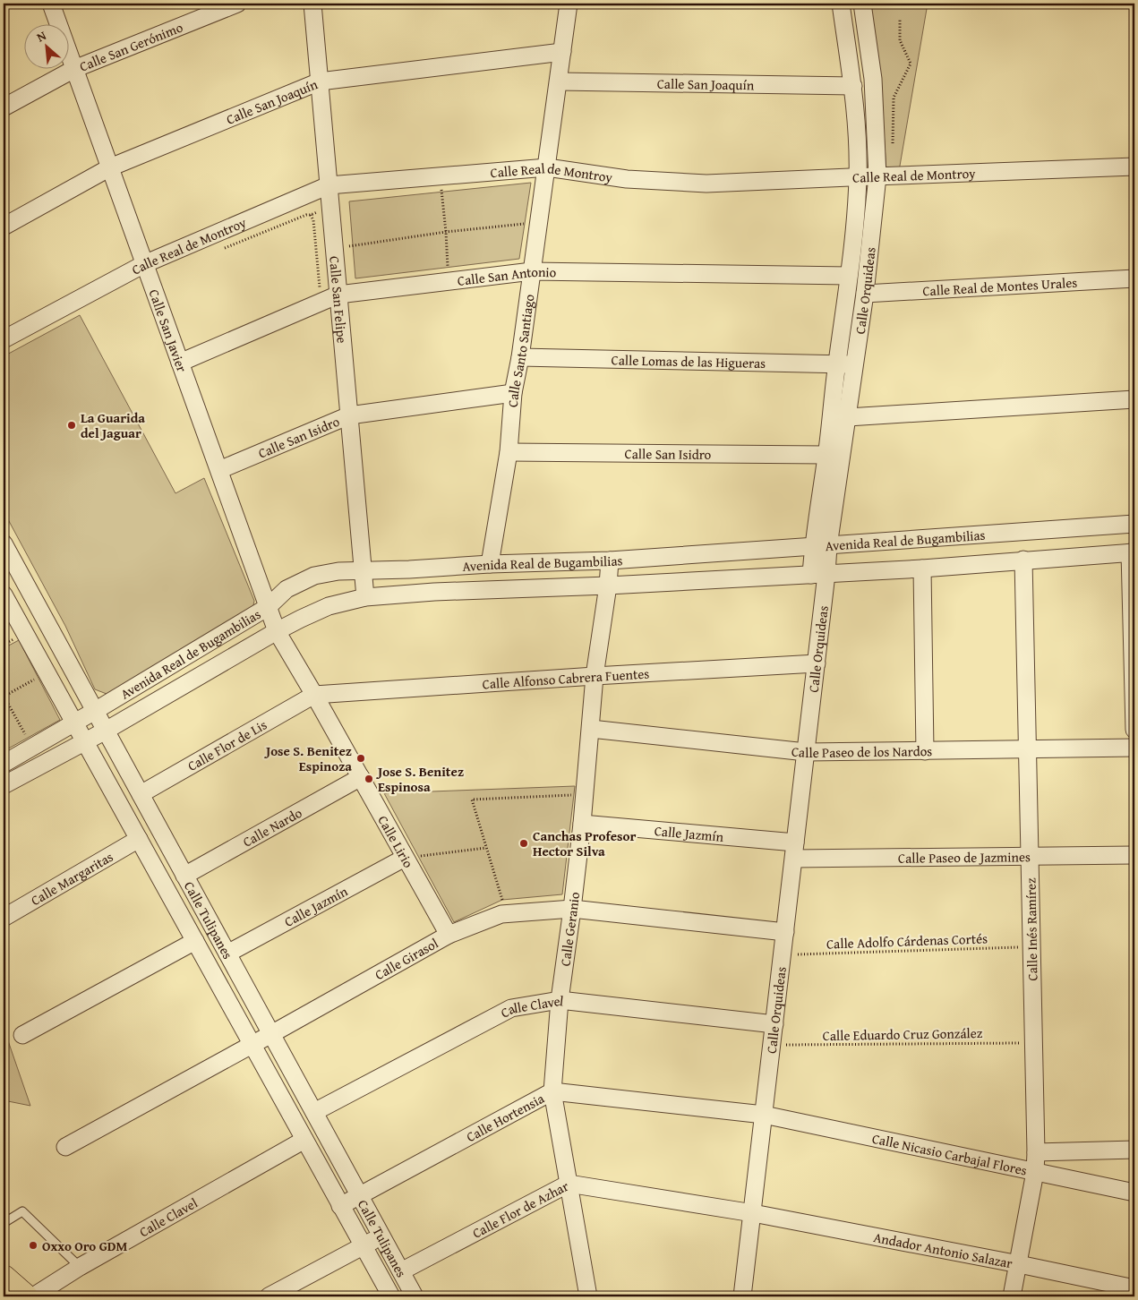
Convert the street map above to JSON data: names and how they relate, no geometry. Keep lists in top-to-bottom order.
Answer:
{
  "streets": {
    "street": [
      "Calle San Gerónimo",
      "Calle San Joaquín",
      "Calle Real de Montroy",
      "Calle San Antonio",
      "Calle Real de Montes Urales",
      "Calle Orquideas",
      "Calle San Felipe",
      "Calle San Javier",
      "Calle Santo Santiago",
      "Calle Lomas de las Higueras",
      "Calle San Isidro",
      "Avenida Real de Bugambilias",
      "Calle Alfonso Cabrera Fuentes",
      "Calle Flor de Lis",
      "Calle Paseo de los Nardos",
      "Calle Nardo",
      "Calle Jazmín",
      "Calle Lirio",
      "Calle Paseo de Jazmines",
      "Calle Margaritas",
      "Calle Tulipanes",
      "Calle Geranio",
      "Calle Inés Ramírez",
      "Calle Girasol",
      "Calle Clavel",
      "Calle Hortensia",
      "Calle Nicasio Carbajal Flores",
      "Calle Flor de Azhar",
      "Andador Antonio Salazar"
    ],
    "path": ["Calle Adolfo Cárdenas Cortés", "Calle Eduardo Cruz González"]
  },
  "crossings": [
    ["Calle San Gerónimo", "Calle San Javier"],
    ["Calle San Joaquín", "Calle Orquideas"],
    ["Calle San Joaquín", "Calle San Felipe"],
    ["Calle San Joaquín", "Calle San Javier"],
    ["Calle San Joaquín", "Calle Santo Santiago"],
    ["Calle Real de Montroy", "Calle Orquideas"],
    ["Calle Real de Montroy", "Calle San Felipe"],
    ["Calle Real de Montroy", "Calle San Javier"],
    ["Calle Real de Montroy", "Calle Santo Santiago"],
    ["Calle San Antonio", "Calle Orquideas"],
    ["Calle San Antonio", "Calle San Felipe"],
    ["Calle San Antonio", "Calle San Javier"],
    ["Calle San Antonio", "Calle Santo Santiago"],
    ["Calle Real de Montes Urales", "Calle Orquideas"],
    ["Calle Orquideas", "Calle Lomas de las Higueras"],
    ["Calle Orquideas", "Calle San Isidro"],
    ["Calle Orquideas", "Avenida Real de Bugambilias"],
    ["Calle Orquideas", "Calle Alfonso Cabrera Fuentes"],
    ["Calle Orquideas", "Calle Paseo de los Nardos"],
    ["Calle Orquideas", "Calle Jazmín"],
    ["Calle Orquideas", "Calle Paseo de Jazmines"],
    ["Calle Orquideas", "Calle Adolfo Cárdenas Cortés"],
    ["Calle Orquideas", "Calle Girasol"],
    ["Calle Orquideas", "Calle Clavel"],
    ["Calle Orquideas", "Calle Eduardo Cruz González"],
    ["Calle Orquideas", "Calle Hortensia"],
    ["Calle Orquideas", "Calle Nicasio Carbajal Flores"],
    ["Calle Orquideas", "Calle Flor de Azhar"],
    ["Calle Orquideas", "Andador Antonio Salazar"],
    ["Calle San Felipe", "Calle San Isidro"],
    ["Calle San Felipe", "Avenida Real de Bugambilias"],
    ["Calle San Javier", "Calle San Isidro"],
    ["Calle San Javier", "Avenida Real de Bugambilias"],
    ["Calle San Javier", "Calle Lirio"],
    ["Calle Santo Santiago", "Calle Lomas de las Higueras"],
    ["Calle Santo Santiago", "Calle San Isidro"],
    ["Calle Santo Santiago", "Avenida Real de Bugambilias"],
    ["Avenida Real de Bugambilias", "Calle Lirio"],
    ["Avenida Real de Bugambilias", "Calle Tulipanes"],
    ["Avenida Real de Bugambilias", "Calle Geranio"],
    ["Avenida Real de Bugambilias", "Calle Inés Ramírez"],
    ["Calle Alfonso Cabrera Fuentes", "Calle Flor de Lis"],
    ["Calle Alfonso Cabrera Fuentes", "Calle Lirio"],
    ["Calle Alfonso Cabrera Fuentes", "Calle Geranio"],
    ["Calle Flor de Lis", "Calle Lirio"],
    ["Calle Flor de Lis", "Calle Tulipanes"],
    ["Calle Paseo de los Nardos", "Calle Geranio"],
    ["Calle Paseo de los Nardos", "Calle Inés Ramírez"],
    ["Calle Nardo", "Calle Lirio"],
    ["Calle Nardo", "Calle Tulipanes"],
    ["Calle Jazmín", "Calle Lirio"],
    ["Calle Jazmín", "Calle Paseo de Jazmines"],
    ["Calle Jazmín", "Calle Tulipanes"],
    ["Calle Jazmín", "Calle Geranio"],
    ["Calle Lirio", "Calle Girasol"],
    ["Calle Paseo de Jazmines", "Calle Inés Ramírez"],
    ["Calle Margaritas", "Calle Tulipanes"],
    ["Calle Tulipanes", "Calle Girasol"],
    ["Calle Tulipanes", "Calle Clavel"],
    ["Calle Tulipanes", "Calle Hortensia"],
    ["Calle Tulipanes", "Calle Flor de Azhar"],
    ["Calle Geranio", "Calle Girasol"],
    ["Calle Geranio", "Calle Clavel"],
    ["Calle Geranio", "Calle Hortensia"],
    ["Calle Geranio", "Calle Flor de Azhar"],
    ["Calle Inés Ramírez", "Calle Adolfo Cárdenas Cortés"],
    ["Calle Inés Ramírez", "Calle Eduardo Cruz González"],
    ["Calle Inés Ramírez", "Calle Nicasio Carbajal Flores"],
    ["Calle Inés Ramírez", "Andador Antonio Salazar"],
    ["Calle Hortensia", "Calle Nicasio Carbajal Flores"],
    ["Calle Flor de Azhar", "Andador Antonio Salazar"]
  ],
  "places": [
    "La Guarida del Jaguar",
    "Jose S. Benitez Espinoza",
    "Jose S. Benitez Espinosa",
    "Canchas Profesor Hector Silva",
    "Oxxo Oro GDM"
  ],
  "north": "top left"
}
